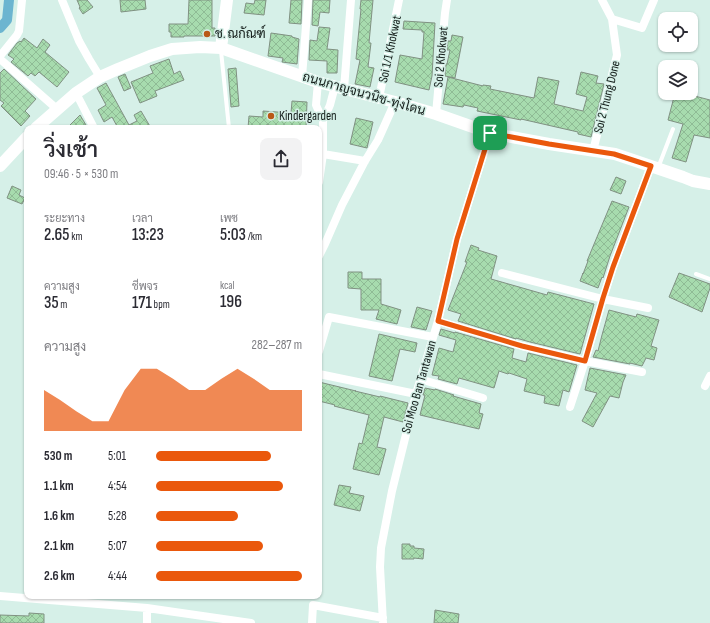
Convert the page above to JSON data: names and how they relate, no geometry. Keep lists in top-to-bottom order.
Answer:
{
  "streets": {
    "street": [
      "Soi 1/1 Khokwat",
      "Soi 2 Khokwat",
      "ถนนกาญจนวนิช-ทุ่งโดน",
      "Soi 2 Thung Done",
      "Soi Moo Ban Tantawan"
    ]
  },
  "crossings": [
    ["Soi 1/1 Khokwat", "ถนนกาญจนวนิช-ทุ่งโดน"],
    ["Soi 2 Khokwat", "ถนนกาญจนวนิช-ทุ่งโดน"],
    ["ถนนกาญจนวนิช-ทุ่งโดน", "Soi 2 Thung Done"],
    ["ถนนกาญจนวนิช-ทุ่งโดน", "Soi Moo Ban Tantawan"]
  ],
  "places": ["ช. ณกัณฑ์", "Kindergarden"],
  "page": {
    "heading": ["วิ่งเช้า", "09:46 · 5 × 530 m"],
    "stats": [
      ["ระยะทาง", "2.65 km"],
      ["เวลา", "13:23"],
      ["เพซ", "5:03 /km"],
      ["ความสูง", "35 m"],
      ["ชีพจร", "171 bpm"],
      ["kcal", "196"]
    ],
    "chart": ["ความสูง", "282–287 m"],
    "list": [
      {
        "name": "530 m",
        "note": "5:01"
      },
      {
        "name": "1.1 km",
        "note": "4:54"
      },
      {
        "name": "1.6 km",
        "note": "5:28"
      },
      {
        "name": "2.1 km",
        "note": "5:07"
      },
      {
        "name": "2.6 km",
        "note": "4:44"
      }
    ]
  }
}
